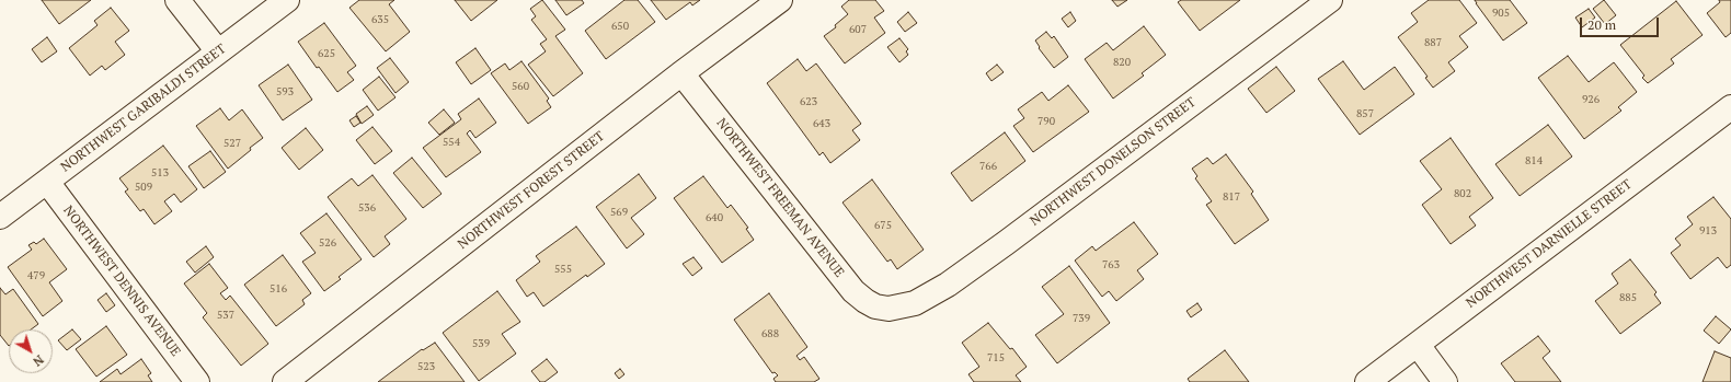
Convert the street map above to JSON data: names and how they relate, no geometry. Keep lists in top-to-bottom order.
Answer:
{
  "streets": {
    "street": [
      "NORTHWEST GARIBALDI STREET",
      "NORTHWEST DONELSON STREET",
      "NORTHWEST FOREST STREET",
      "NORTHWEST FREEMAN AVENUE",
      "NORTHWEST DARNIELLE STREET",
      "NORTHWEST DENNIS AVENUE"
    ]
  },
  "crossings": [
    ["NORTHWEST GARIBALDI STREET", "NORTHWEST DENNIS AVENUE"],
    ["NORTHWEST DONELSON STREET", "NORTHWEST FREEMAN AVENUE"],
    ["NORTHWEST FOREST STREET", "NORTHWEST FREEMAN AVENUE"]
  ],
  "house_numbers": [
    "905",
    "635",
    "650",
    "607",
    "887",
    "625",
    "820",
    "560",
    "593",
    "926",
    "623",
    "857",
    "790",
    "643",
    "554",
    "527",
    "814",
    "766",
    "513",
    "509",
    "802",
    "817",
    "536",
    "569",
    "640",
    "675",
    "913",
    "526",
    "763",
    "555",
    "479",
    "516",
    "885",
    "537",
    "739",
    "688",
    "539",
    "715",
    "523"
  ],
  "scale_bar": "20 m",
  "north": "bottom right"
}
